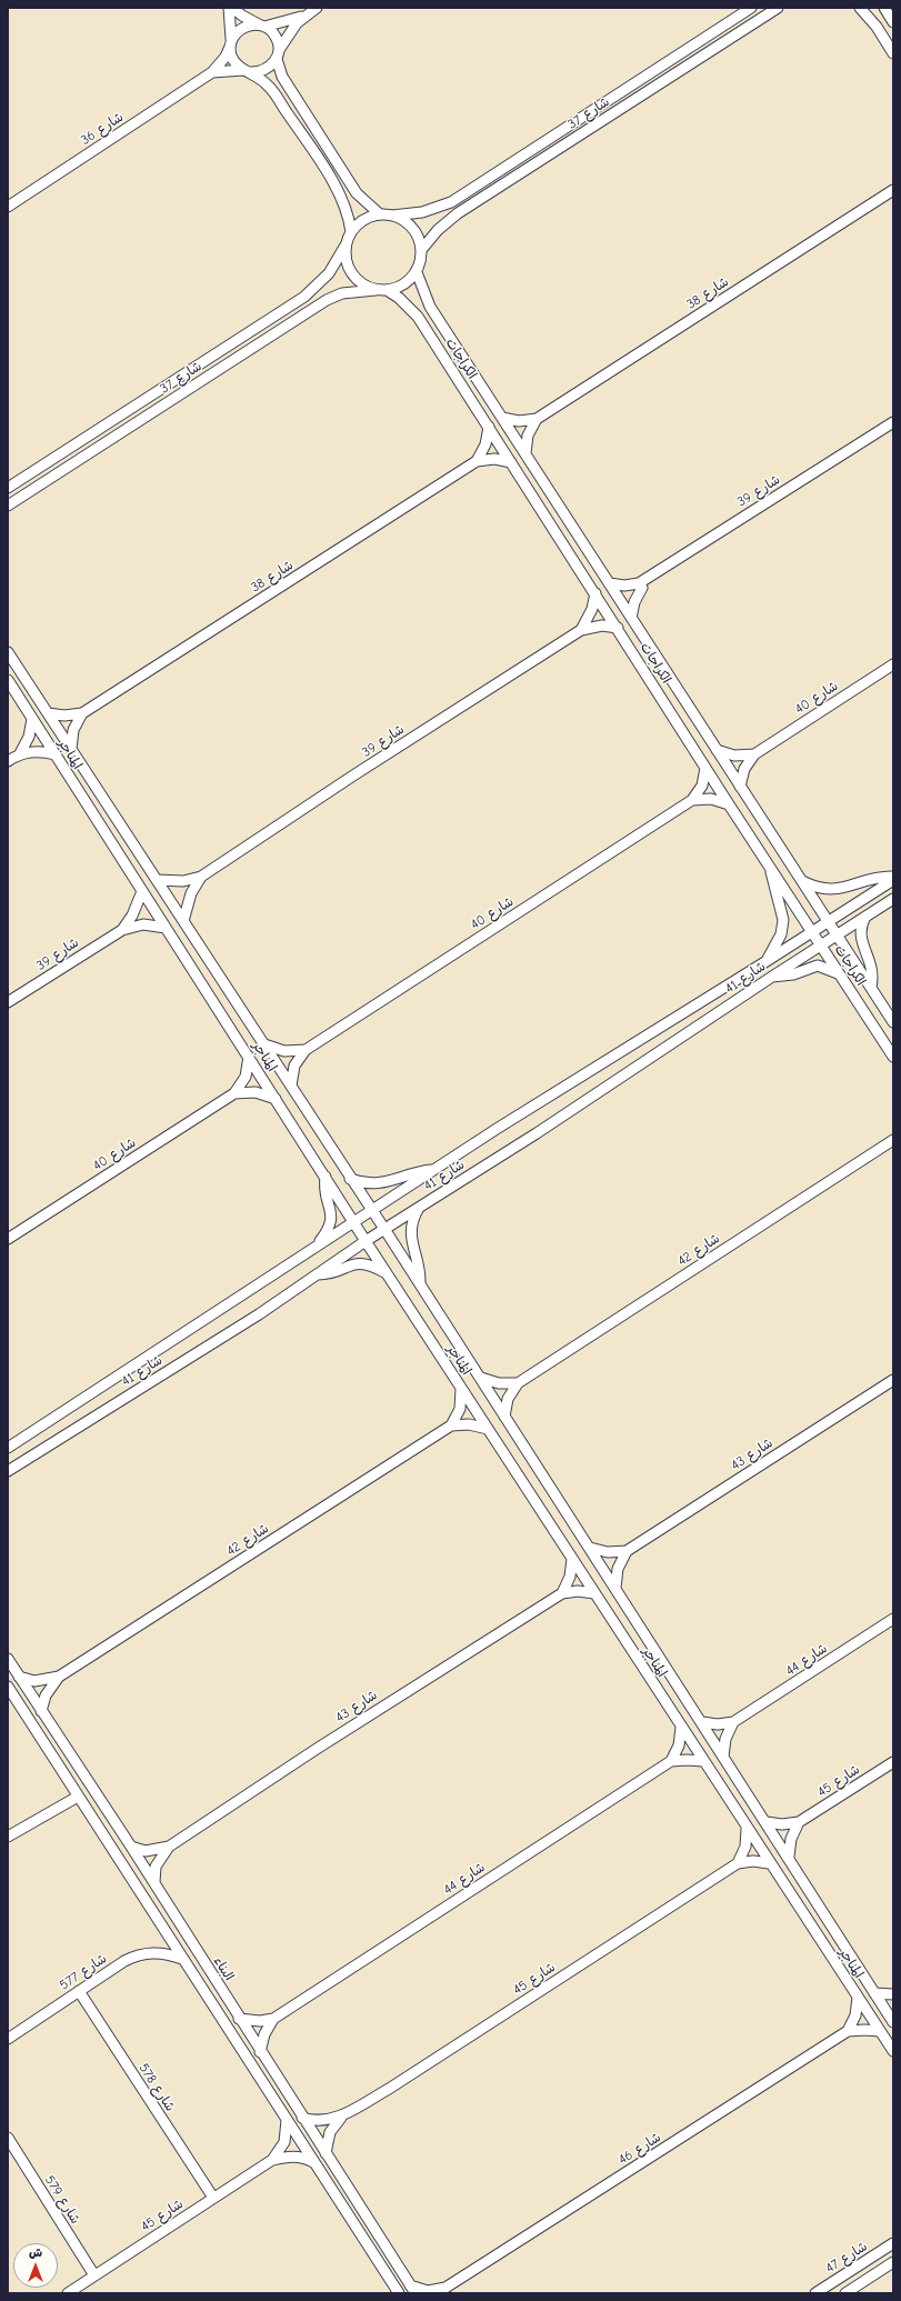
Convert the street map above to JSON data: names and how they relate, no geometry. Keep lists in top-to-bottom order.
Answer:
{
  "streets": {
    "street": [
      "شارع 37",
      "شارع 36",
      "شارع 38",
      "الكراجات",
      "شارع 39",
      "شارع 40",
      "المناجر",
      "شارع 41",
      "شارع 42",
      "شارع 43",
      "شارع 44",
      "شارع 45",
      "البناء",
      "شارع 577",
      "شارع 578",
      "شارع 46",
      "شارع 579",
      "شارع 47"
    ]
  },
  "crossings": [
    ["شارع 37", "الكراجات"],
    ["شارع 38", "الكراجات"],
    ["شارع 38", "المناجر"],
    ["الكراجات", "شارع 39"],
    ["الكراجات", "شارع 40"],
    ["الكراجات", "شارع 41"],
    ["شارع 39", "المناجر"],
    ["شارع 40", "المناجر"],
    ["المناجر", "شارع 41"],
    ["المناجر", "شارع 42"],
    ["المناجر", "شارع 43"],
    ["المناجر", "شارع 44"],
    ["المناجر", "شارع 45"],
    ["شارع 42", "البناء"],
    ["شارع 43", "البناء"],
    ["شارع 44", "البناء"],
    ["شارع 45", "البناء"],
    ["شارع 45", "شارع 578"],
    ["شارع 45", "شارع 579"],
    ["البناء", "شارع 46"],
    ["شارع 577", "شارع 578"]
  ],
  "north": "top"
}
